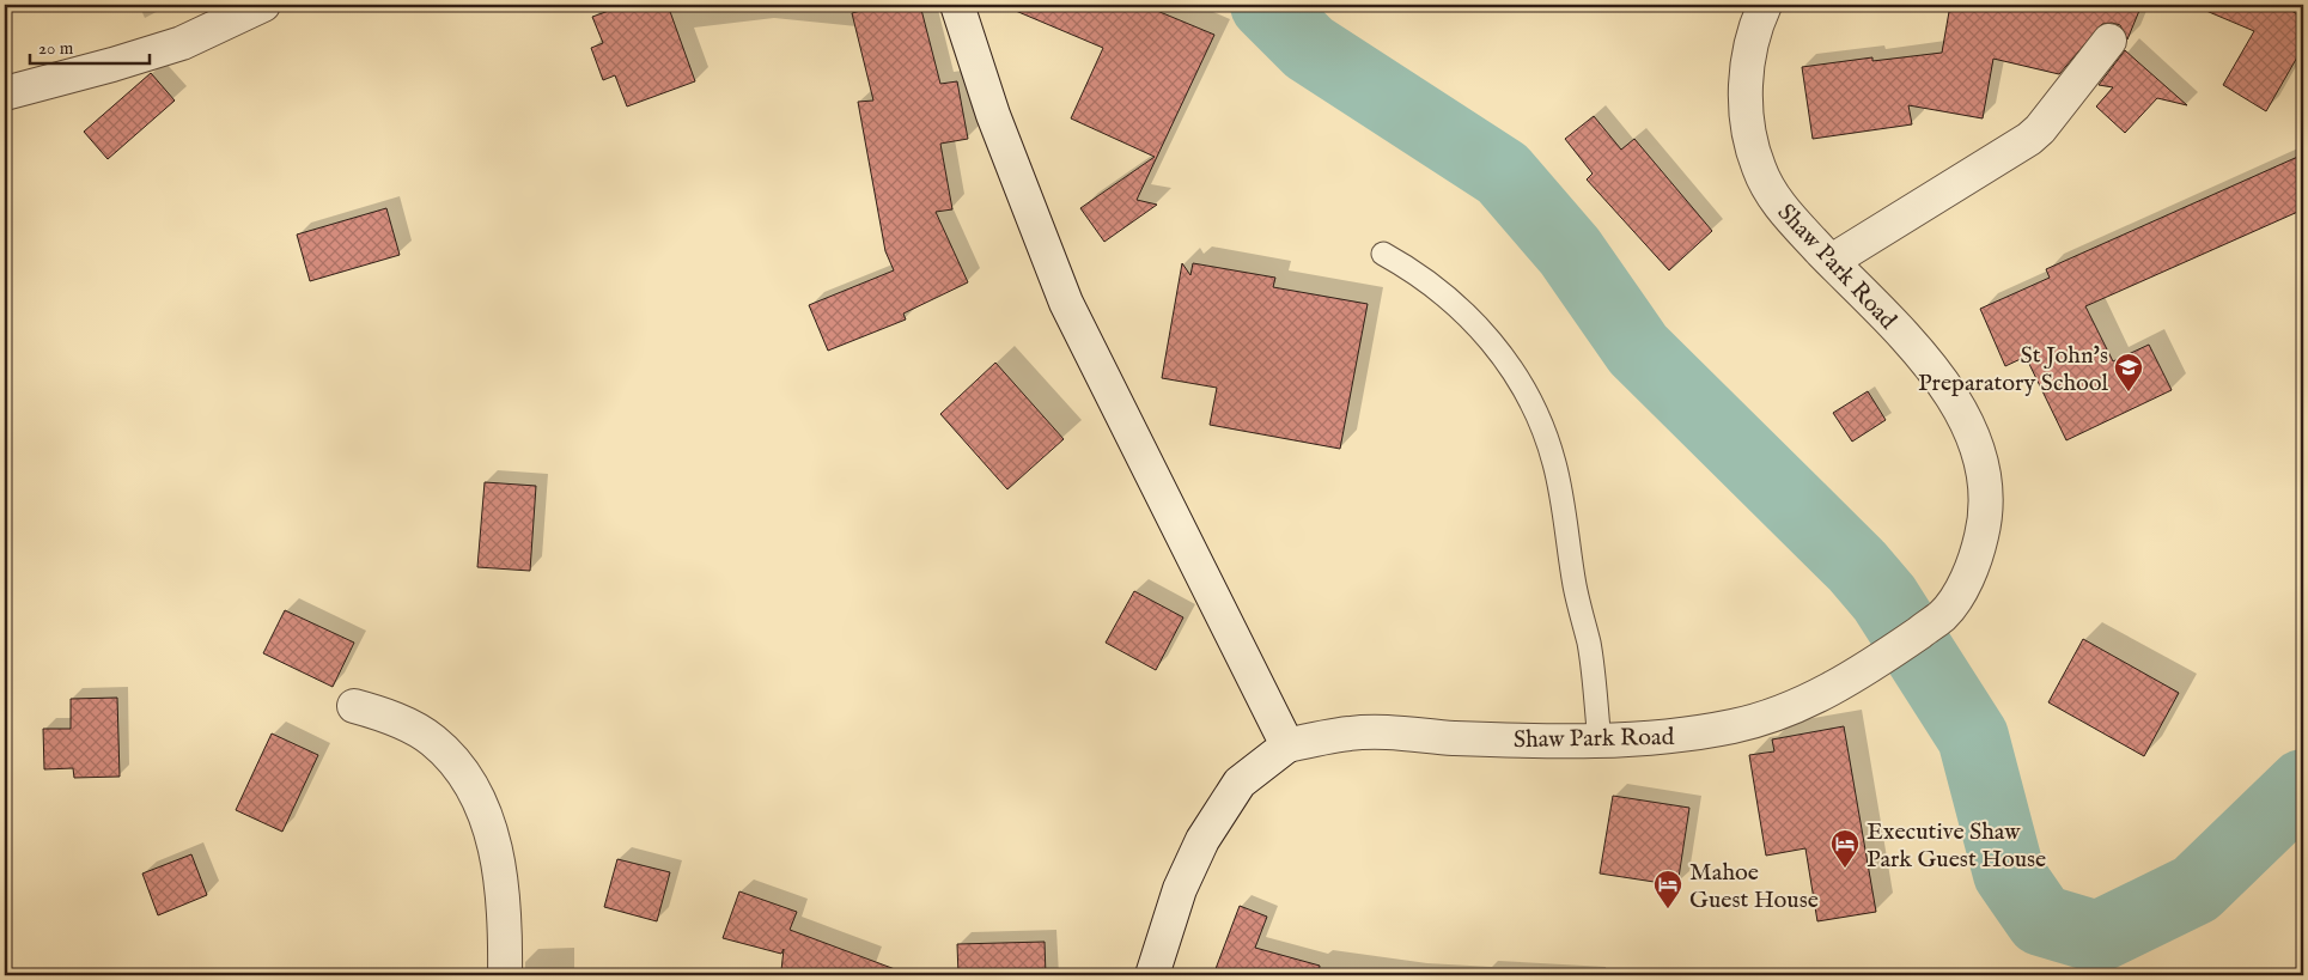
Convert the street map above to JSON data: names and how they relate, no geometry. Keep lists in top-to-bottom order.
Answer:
{
  "streets": {
    "street": ["Shaw Park Road"]
  },
  "places": {
    "school or university": ["St John's Preparatory School"],
    "hotel": ["Executive Shaw Park Guest House", "Mahoe Guest House"]
  },
  "scale_bar": "20 m"
}
